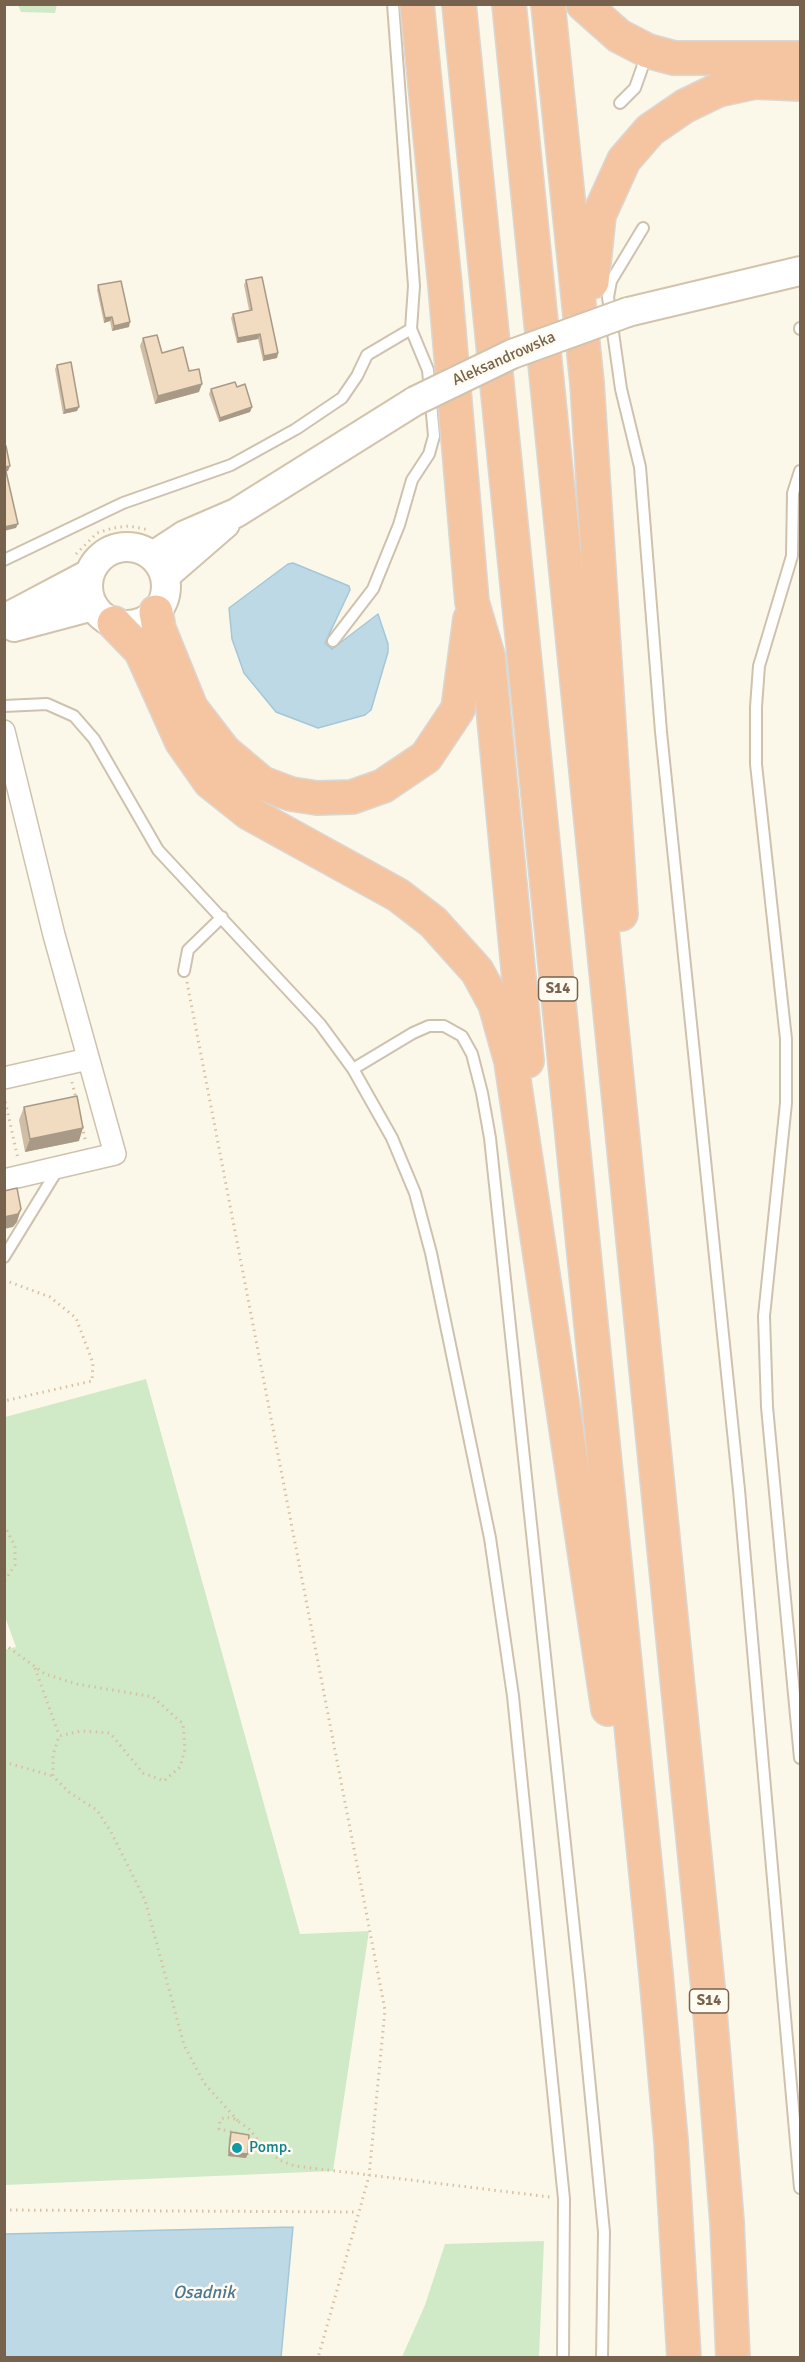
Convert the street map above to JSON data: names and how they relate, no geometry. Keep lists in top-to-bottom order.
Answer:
{
  "streets": {
    "highway": ["S14"],
    "main road": ["Aleksandrowska"]
  },
  "water": ["Osadnik"],
  "places": ["Pomp."]
}
